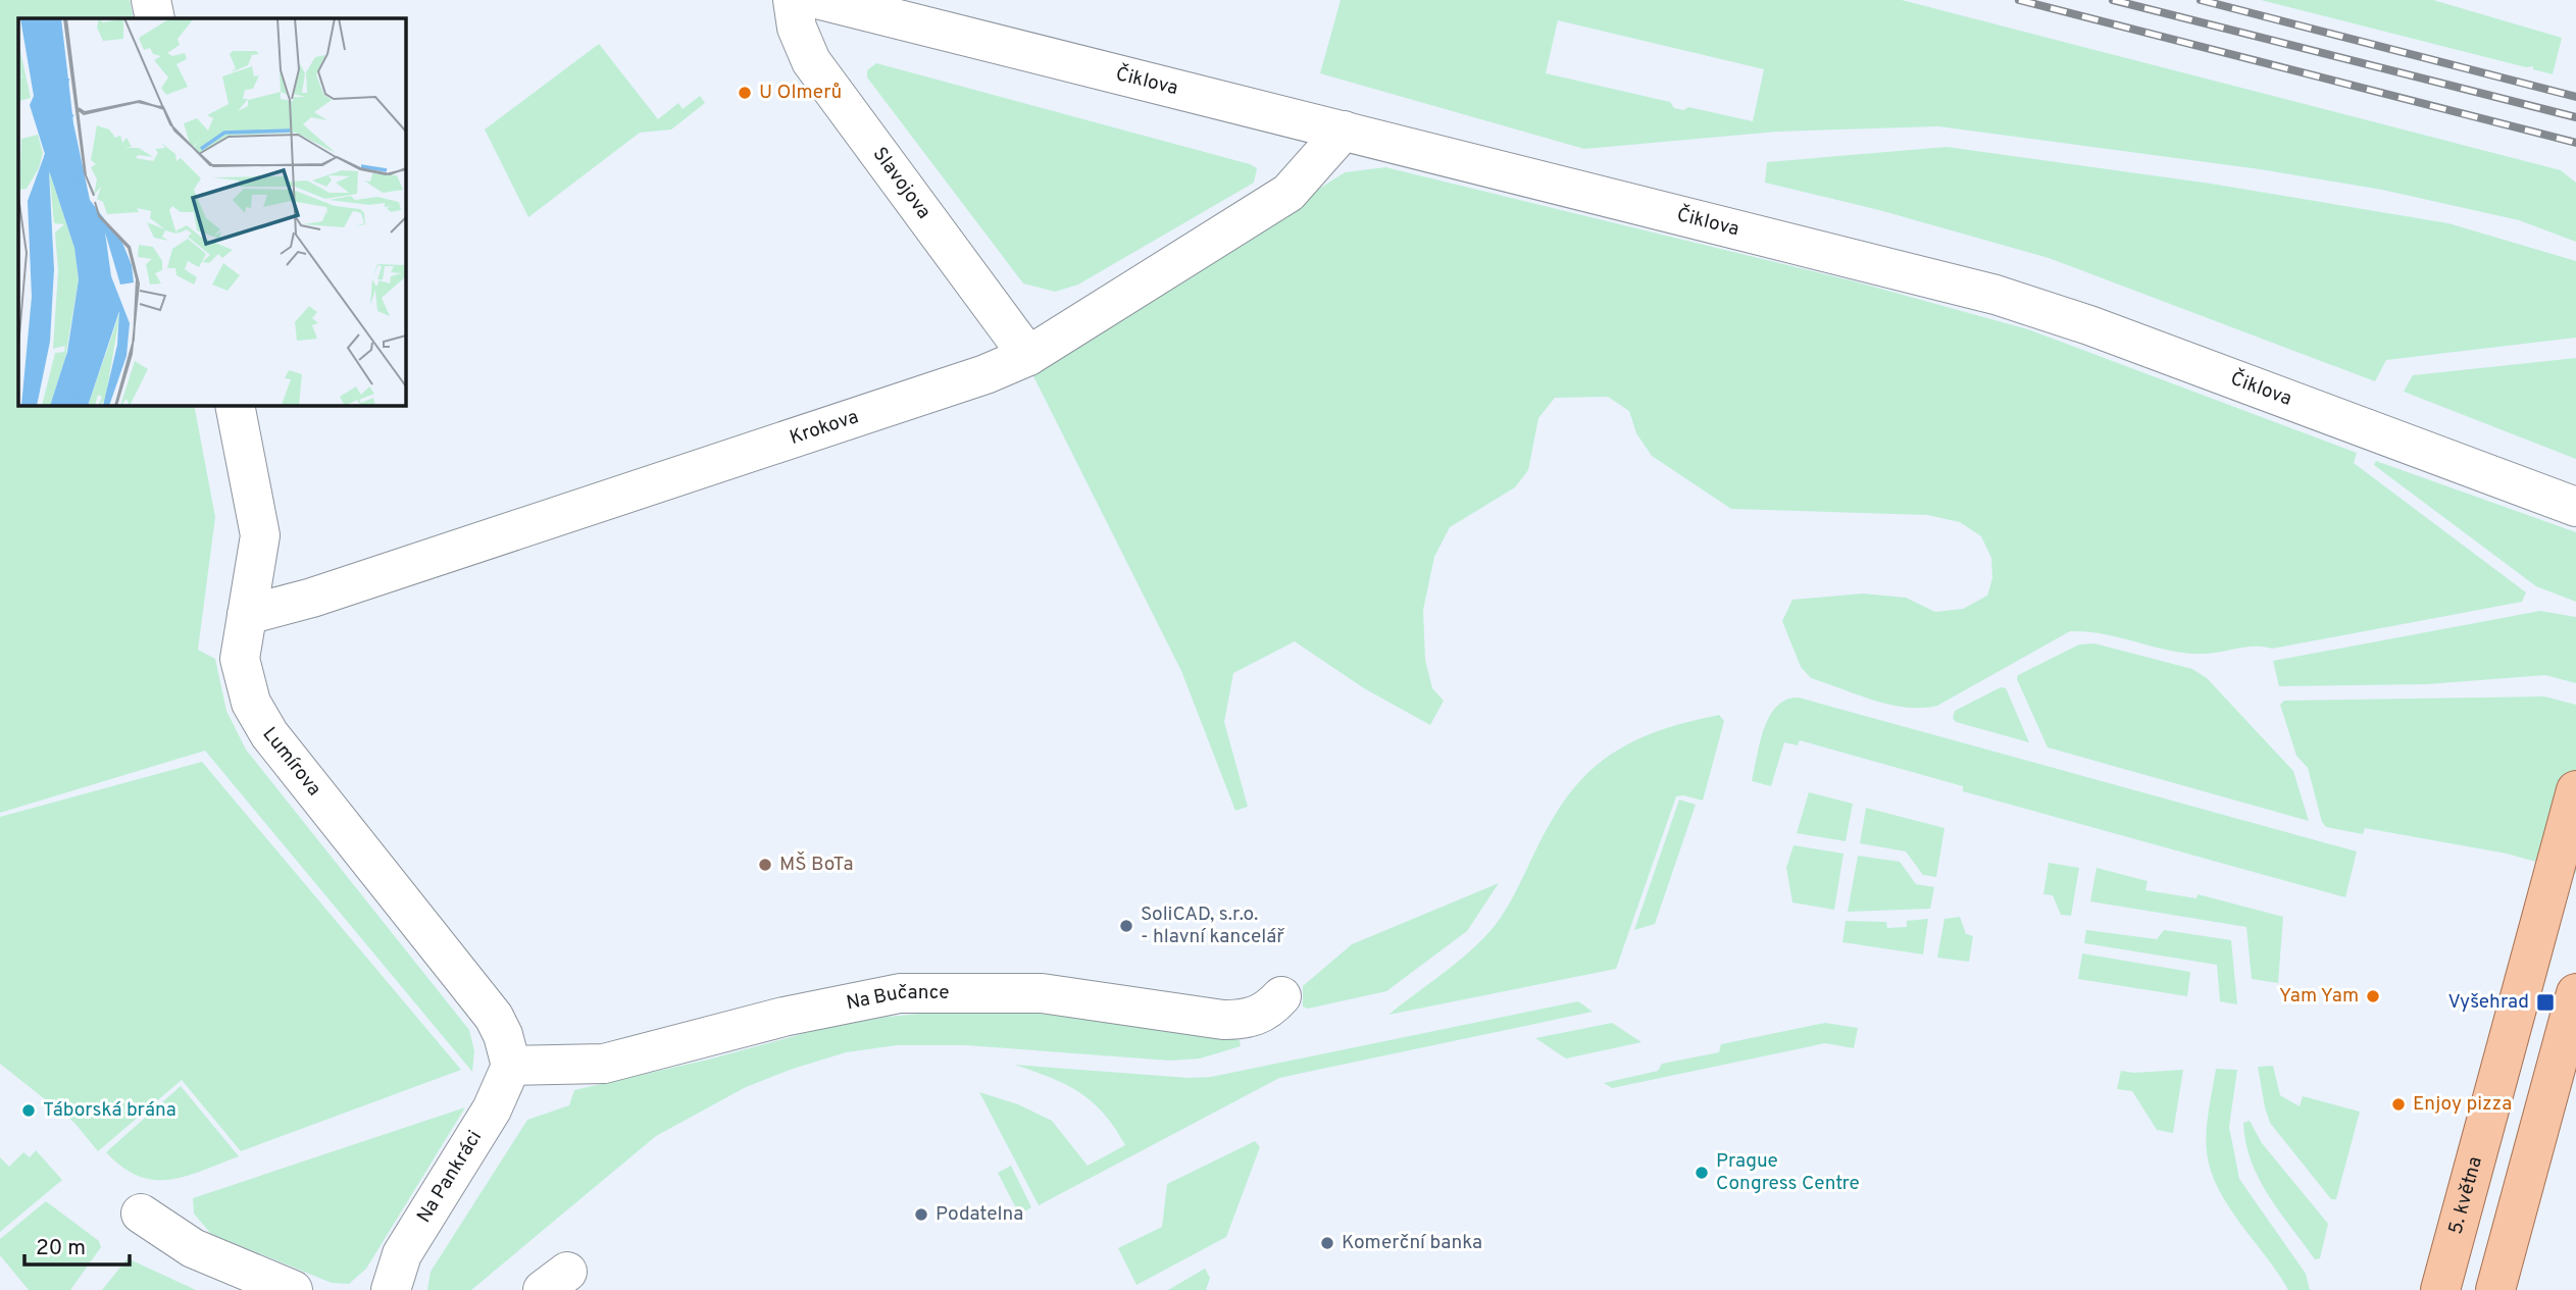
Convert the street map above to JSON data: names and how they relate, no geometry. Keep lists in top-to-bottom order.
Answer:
{
  "streets": {
    "main road": ["5. května"],
    "street": [
      "Čiklova",
      "Slavojova",
      "Krokova",
      "Lumírova",
      "Na Bučance",
      "Na Pankráci"
    ]
  },
  "crossings": [
    ["Čiklova", "Krokova"],
    ["Slavojova", "Krokova"],
    ["Krokova", "Lumírova"],
    ["Lumírova", "Na Bučance"],
    ["Lumírova", "Na Pankráci"],
    ["Na Bučance", "Na Pankráci"]
  ],
  "places": {
    "other": [
      "U Olmerů",
      "MŠ BoTa",
      "SoliCAD, s.r.o. - hlavní kancelář",
      "Yam Yam",
      "Enjoy pizza",
      "Táborská brána",
      "Prague Congress Centre",
      "Podatelna",
      "Komerční banka"
    ],
    "transit": ["Vyšehrad"]
  },
  "scale_bar": "20 m"
}
